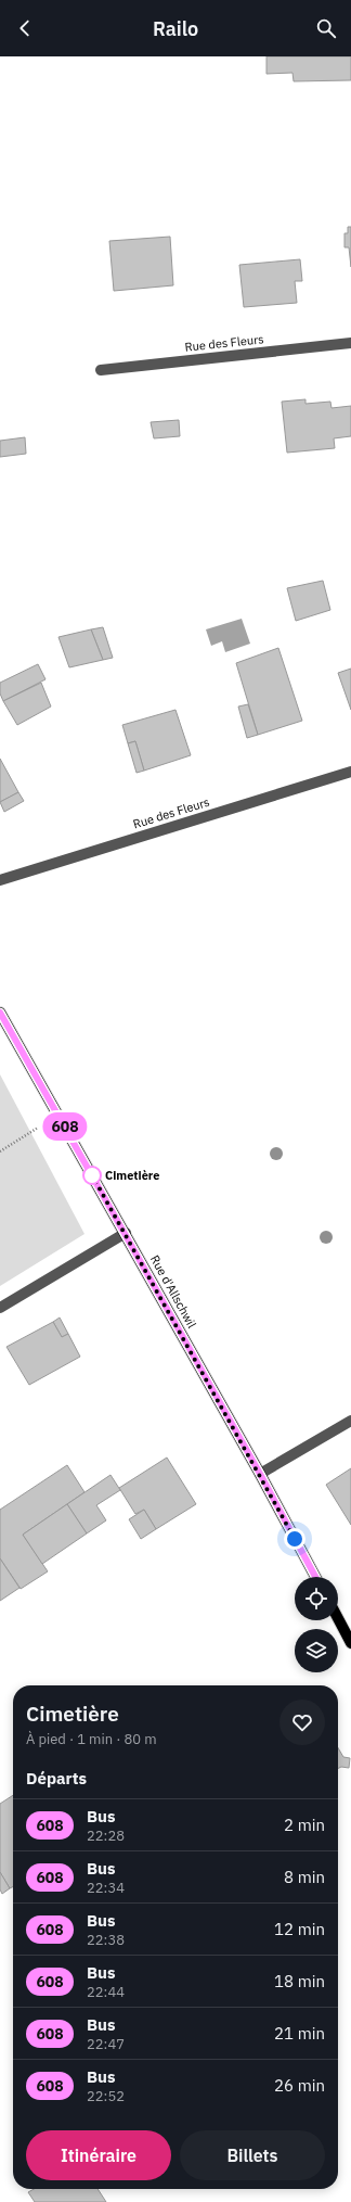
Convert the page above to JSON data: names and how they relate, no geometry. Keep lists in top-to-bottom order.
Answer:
{
  "streets": {
    "main road": ["Rue d'Allschwil"],
    "street": ["Rue des Fleurs"]
  },
  "places": ["Cimetière"],
  "lines": ["bus line 608"],
  "page": {
    "header": "Railo",
    "on_map": "608",
    "heading": [
      ["Cimetière", "À pied · 1 min · 80 m"],
      "Départs"
    ],
    "list": [
      {
        "mark": "608",
        "name": "Bus",
        "note": "22:28",
        "value": "2 min"
      },
      {
        "mark": "608",
        "name": "Bus",
        "note": "22:34",
        "value": "8 min"
      },
      {
        "mark": "608",
        "name": "Bus",
        "note": "22:38",
        "value": "12 min"
      },
      {
        "mark": "608",
        "name": "Bus",
        "note": "22:44",
        "value": "18 min"
      },
      {
        "mark": "608",
        "name": "Bus",
        "note": "22:47",
        "value": "21 min"
      },
      {
        "mark": "608",
        "name": "Bus",
        "note": "22:52",
        "value": "26 min"
      }
    ],
    "buttons": ["Itinéraire", "Billets"]
  }
}
